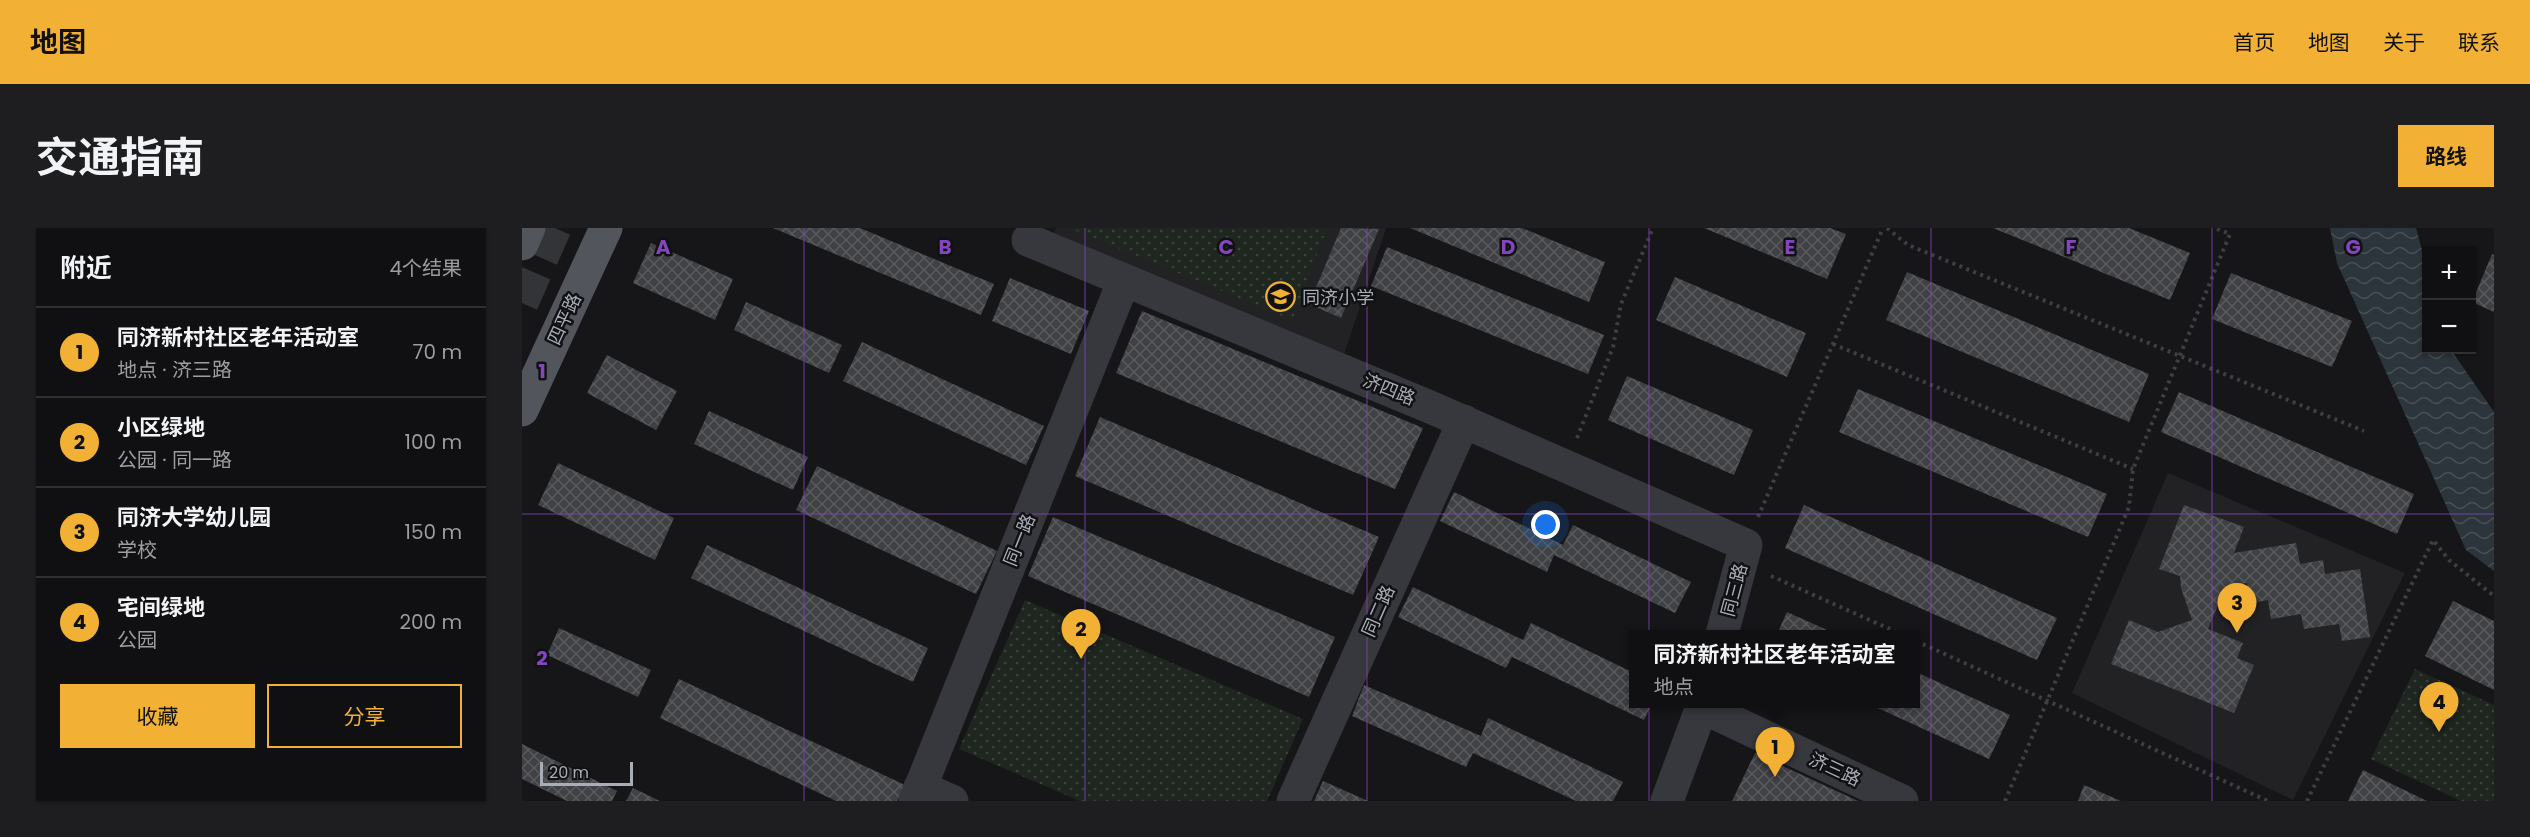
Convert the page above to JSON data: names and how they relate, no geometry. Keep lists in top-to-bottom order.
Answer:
{
  "streets": {
    "main road": ["四平路"],
    "street": [
      "济四路",
      "同一路",
      "同三路",
      "同二路",
      "济三路"
    ]
  },
  "crossings": [
    ["济四路", "同一路"],
    ["济四路", "同三路"],
    ["济四路", "同二路"]
  ],
  "places": {
    "school or university": ["同济小学"]
  },
  "scale_bar": "20 m",
  "page": {
    "header": "地图",
    "nav": [
      "首页",
      "地图",
      "关于",
      "联系"
    ],
    "title": "交通指南",
    "buttons": [
      "路线",
      ["收藏", "分享"]
    ],
    "heading": ["附近", "4个结果"],
    "map_buttons": ["+", "−"],
    "list": [
      {
        "mark": "1",
        "name": "同济新村社区老年活动室",
        "note": "地点 · 济三路",
        "value": "70 m"
      },
      {
        "mark": "2",
        "name": "小区绿地",
        "note": "公园 · 同一路",
        "value": "100 m"
      },
      {
        "mark": "3",
        "name": "同济大学幼儿园",
        "note": "学校",
        "value": "150 m"
      },
      {
        "mark": "4",
        "name": "宅间绿地",
        "note": "公园",
        "value": "200 m"
      }
    ],
    "pins": [
      "3",
      "2",
      "4",
      "1"
    ],
    "popup": ["同济新村社区老年活动室", "地点"],
    "scale": "20 m"
  },
  "grid": {
    "columns": [
      "A",
      "B",
      "C",
      "D",
      "E",
      "F",
      "G"
    ],
    "rows": ["1", "2"]
  }
}
